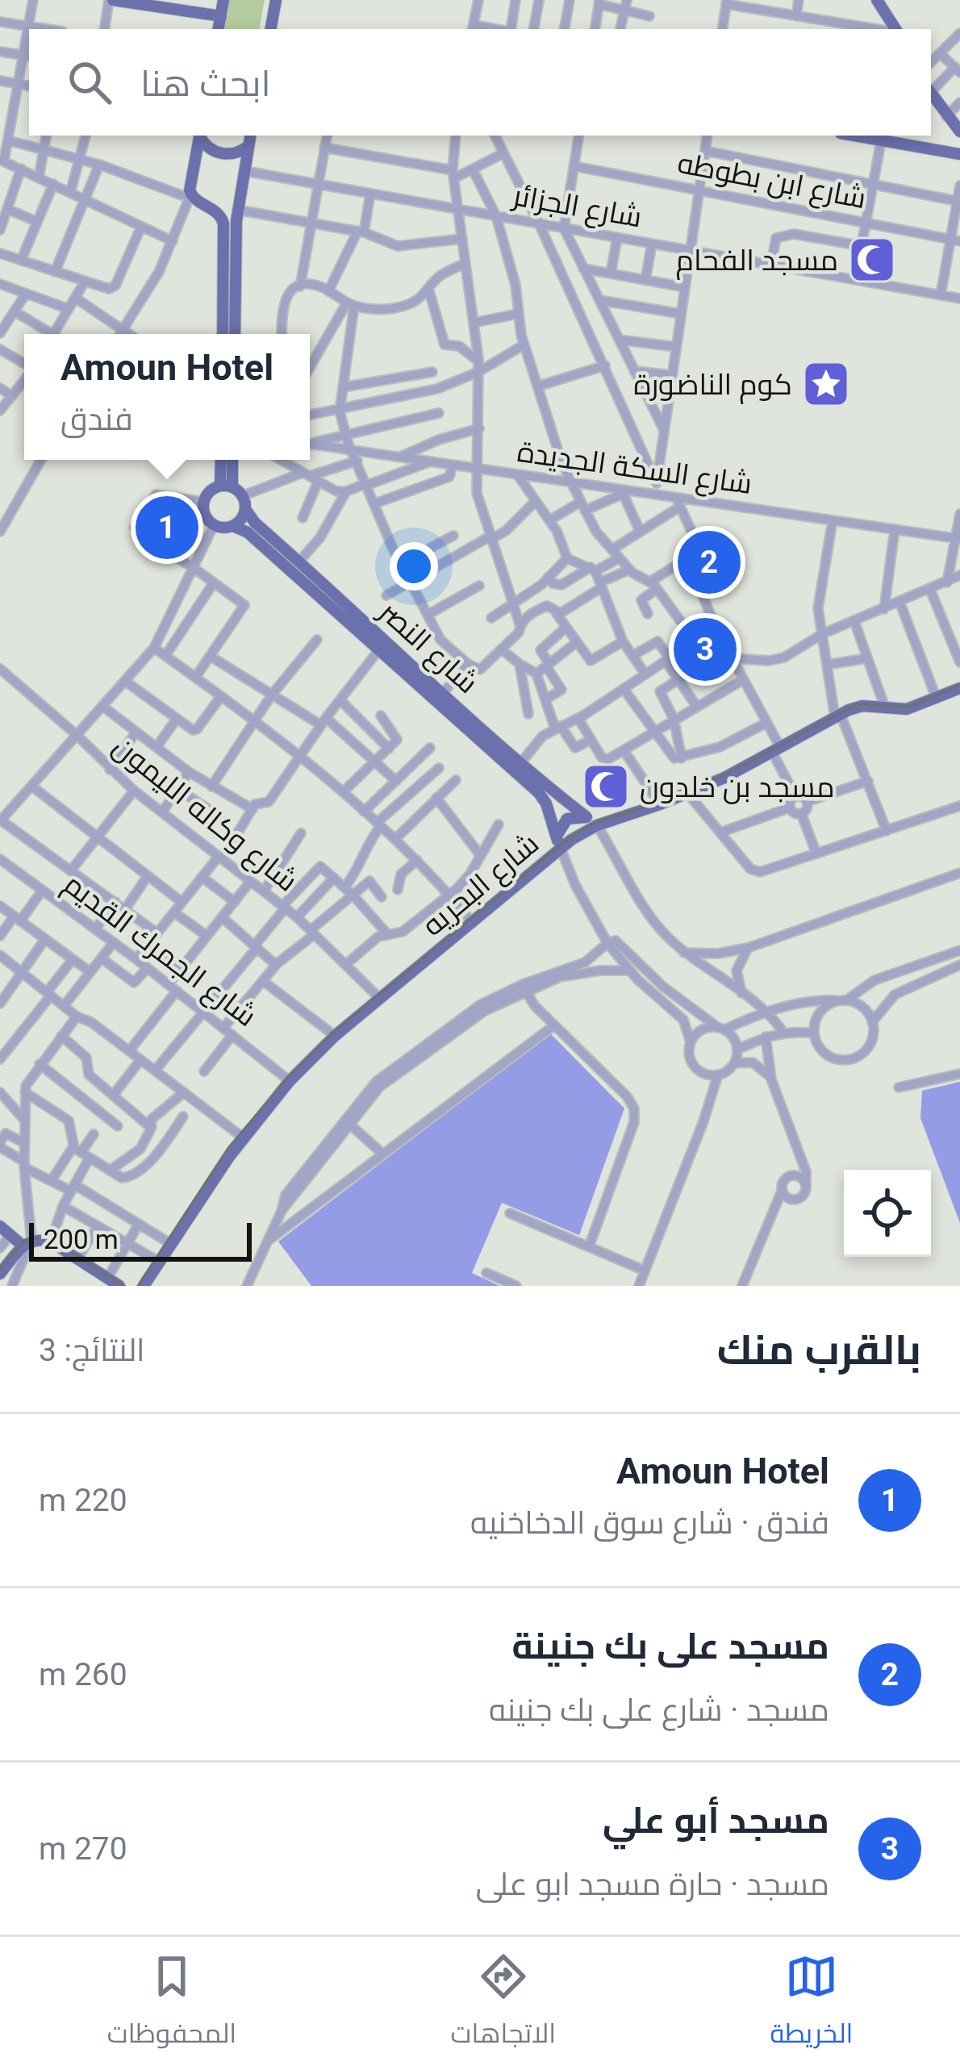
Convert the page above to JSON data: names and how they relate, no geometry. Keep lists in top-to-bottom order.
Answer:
{
  "streets": {
    "main road": ["شارع النصر", "شارع البحريه"],
    "street": [
      "شارع ابن بطوطه",
      "شارع الجزائر",
      "شارع السكة الجديدة",
      "شارع وكاله الليمون",
      "شارع الجمرك القديم"
    ]
  },
  "crossings": [
    ["شارع النصر", "شارع البحريه"],
    ["شارع وكاله الليمون", "شارع البحريه"],
    ["شارع البحريه", "شارع الجمرك القديم"]
  ],
  "places": {
    "mosque": ["مسجد الفحام", "مسجد بن خلدون"],
    "place": ["كوم الناضورة"]
  },
  "scale_bar": "200 m",
  "page": {
    "search": "ابحث هنا",
    "popup": ["Amoun Hotel", "فندق"],
    "pins": ["1", "2", "3"],
    "scale": "200 m",
    "heading": ["بالقرب منك", "النتائج: 3"],
    "list": [
      {
        "mark": "1",
        "name": "Amoun Hotel",
        "note": "فندق · شارع سوق الدخاخنيه",
        "value": "220 m"
      },
      {
        "mark": "2",
        "name": "مسجد على بك جنينة",
        "note": "مسجد · شارع على بك جنينه",
        "value": "260 m"
      },
      {
        "mark": "3",
        "name": "مسجد أبو علي",
        "note": "مسجد · حارة مسجد ابو على",
        "value": "270 m"
      }
    ],
    "nav": ["الخريطة", "الاتجاهات", "المحفوظات"]
  }
}
